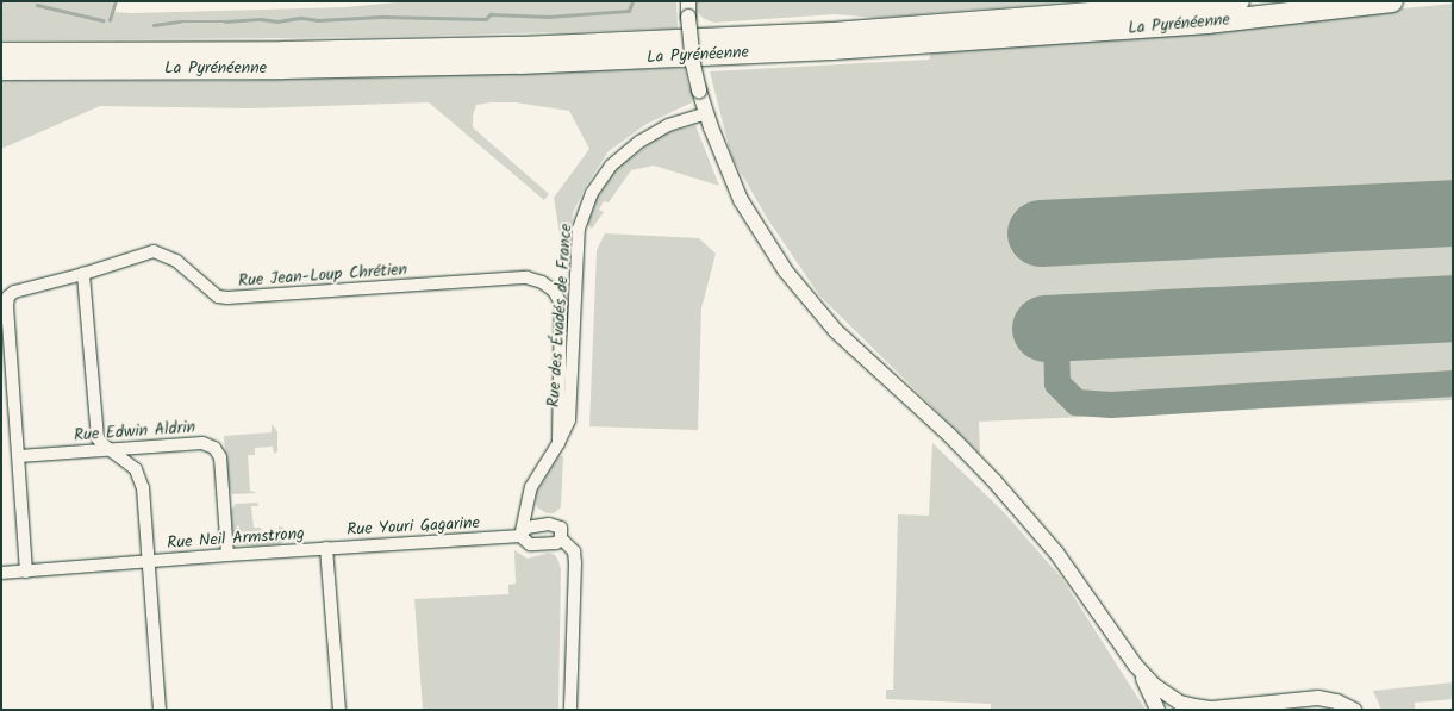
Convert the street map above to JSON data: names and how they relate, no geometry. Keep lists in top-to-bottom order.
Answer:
{
  "streets": {
    "highway": ["La Pyrénéenne"],
    "street": [
      "Rue Jean-Loup Chrétien",
      "Rue des Évadés de France",
      "Rue Edwin Aldrin",
      "Rue Youri Gagarine",
      "Rue Neil Armstrong"
    ]
  },
  "crossings": [
    ["Rue Jean-Loup Chrétien", "Rue des Évadés de France"],
    ["Rue des Évadés de France", "Rue Youri Gagarine"],
    ["Rue Edwin Aldrin", "Rue Neil Armstrong"],
    ["Rue Youri Gagarine", "Rue Neil Armstrong"]
  ]
}
